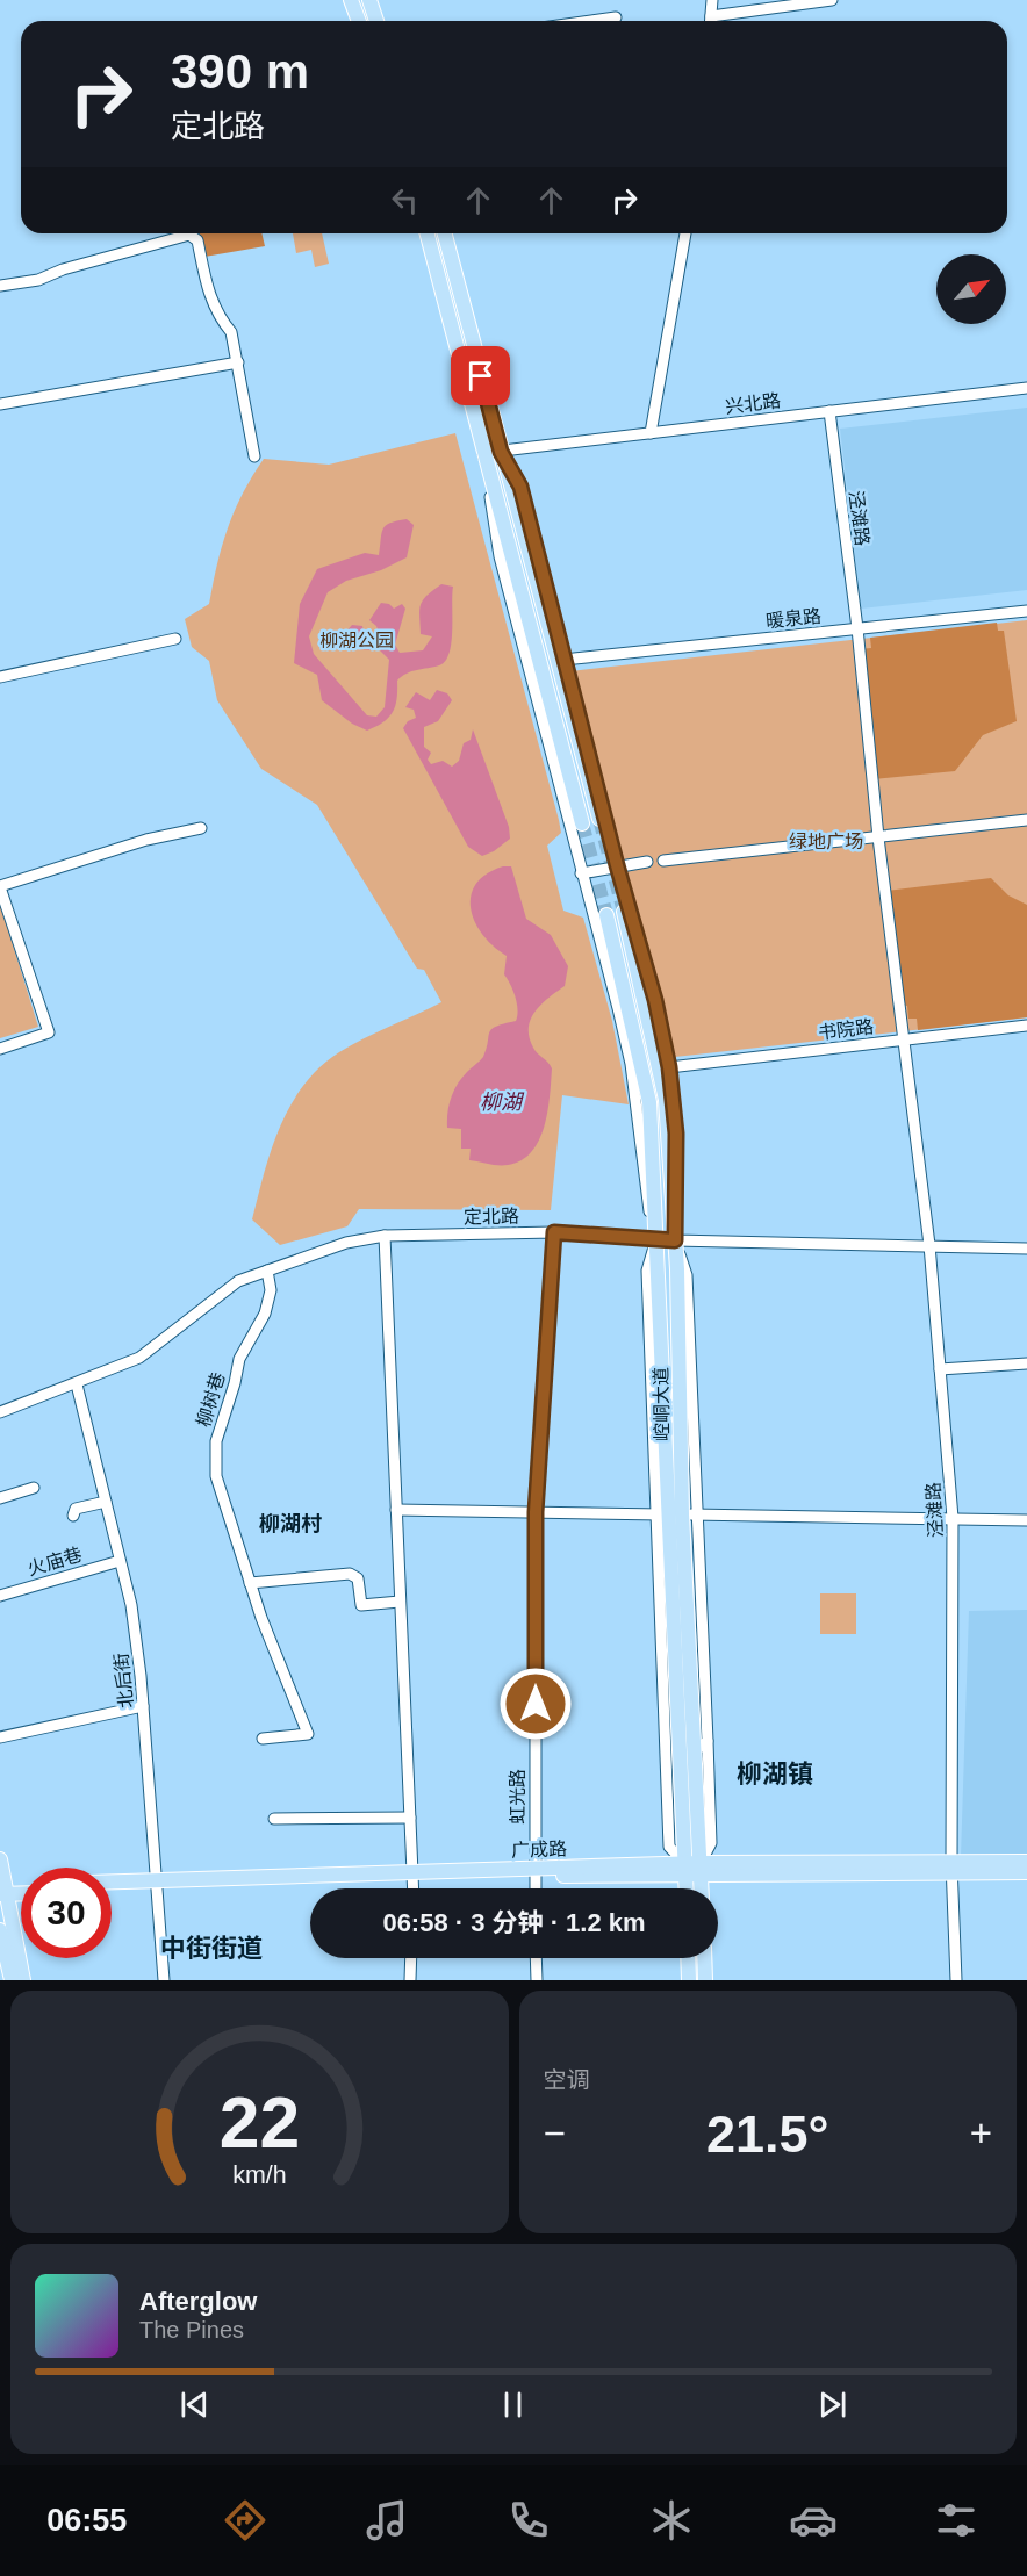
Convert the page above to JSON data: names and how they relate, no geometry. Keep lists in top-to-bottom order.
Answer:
{
  "streets": {
    "main road": ["崆峒大道", "广成路"],
    "street": [
      "兴北路",
      "泾滩路",
      "暖泉路",
      "书院路",
      "定北路",
      "柳树巷",
      "火庙巷",
      "北后街",
      "虹光路"
    ]
  },
  "crossings": [
    ["兴北路", "泾滩路"],
    ["泾滩路", "暖泉路"],
    ["泾滩路", "书院路"],
    ["泾滩路", "定北路"],
    ["泾滩路", "广成路"],
    ["定北路", "柳树巷"],
    ["定北路", "崆峒大道"],
    ["定北路", "北后街"],
    ["定北路", "虹光路"],
    ["崆峒大道", "广成路"],
    ["火庙巷", "北后街"],
    ["北后街", "广成路"],
    ["虹光路", "广成路"]
  ],
  "districts": ["柳湖村", "柳湖镇", "中街街道"],
  "water": ["柳湖"],
  "parks": ["柳湖公园", "绿地广场"],
  "north": "top right",
  "page": {
    "turn": ["390 m", "定北路"],
    "limit": "30",
    "trip": "06:58 · 3 分钟 · 1.2 km",
    "tile": "空调",
    "heat": ["−", "21.5°", "+"],
    "song": ["Afterglow", "The Pines"],
    "tabs": "06:55",
    "gauge": ["22", "km/h"]
  }
}
